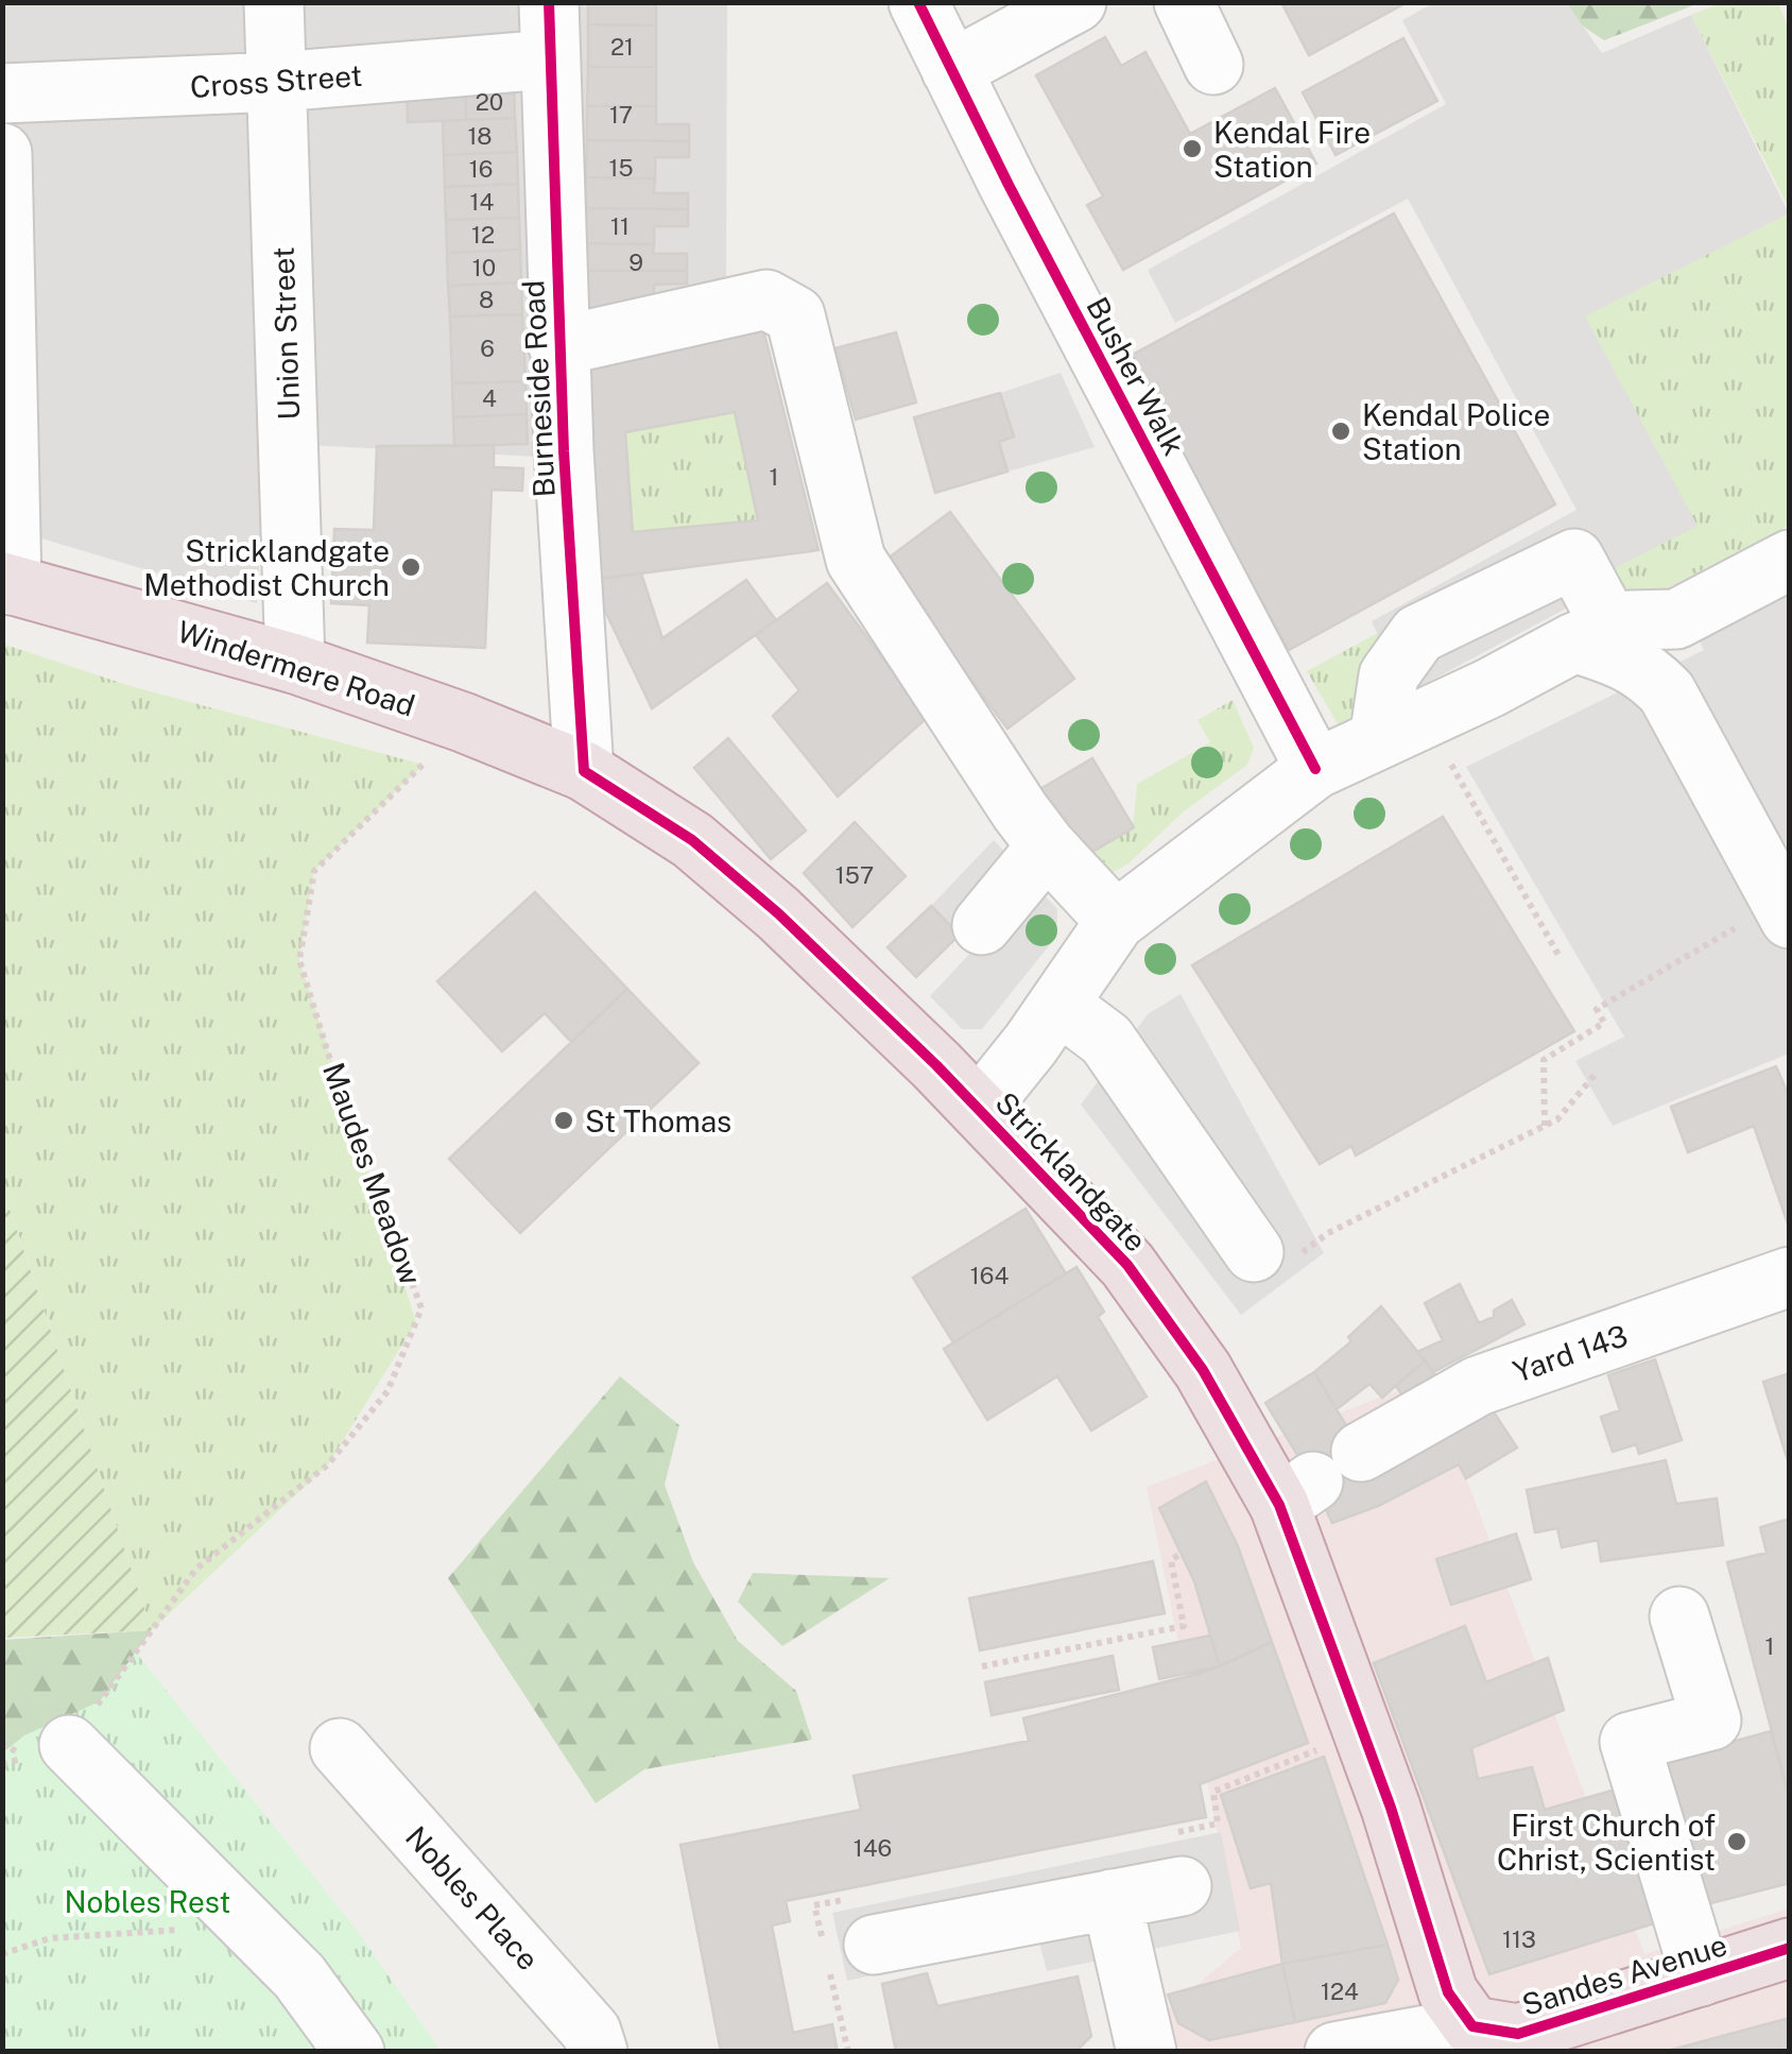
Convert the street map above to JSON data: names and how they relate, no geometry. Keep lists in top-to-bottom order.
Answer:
{
  "streets": {
    "highway": ["Windermere Road", "Stricklandgate", "Sandes Avenue"],
    "street": [
      "Cross Street",
      "Union Street",
      "Busher Walk",
      "Burneside Road",
      "Yard 143",
      "Nobles Place"
    ],
    "path": ["Maudes Meadow"]
  },
  "crossings": [
    ["Cross Street", "Union Street"],
    ["Cross Street", "Burneside Road"],
    ["Union Street", "Windermere Road"],
    ["Burneside Road", "Windermere Road"],
    ["Burneside Road", "Stricklandgate"],
    ["Windermere Road", "Stricklandgate"],
    ["Windermere Road", "Maudes Meadow"],
    ["Stricklandgate", "Sandes Avenue"]
  ],
  "parks": ["Nobles Rest"],
  "places": [
    "Kendal Fire Station",
    "Kendal Police Station",
    "Stricklandgate Methodist Church",
    "St Thomas",
    "First Church of Christ, Scientist"
  ],
  "house_numbers": [
    "21",
    "20",
    "17",
    "18",
    "15",
    "16",
    "14",
    "11",
    "12",
    "9",
    "10",
    "8",
    "6",
    "4",
    "1",
    "157",
    "164",
    "1",
    "146",
    "113",
    "124"
  ]
}
